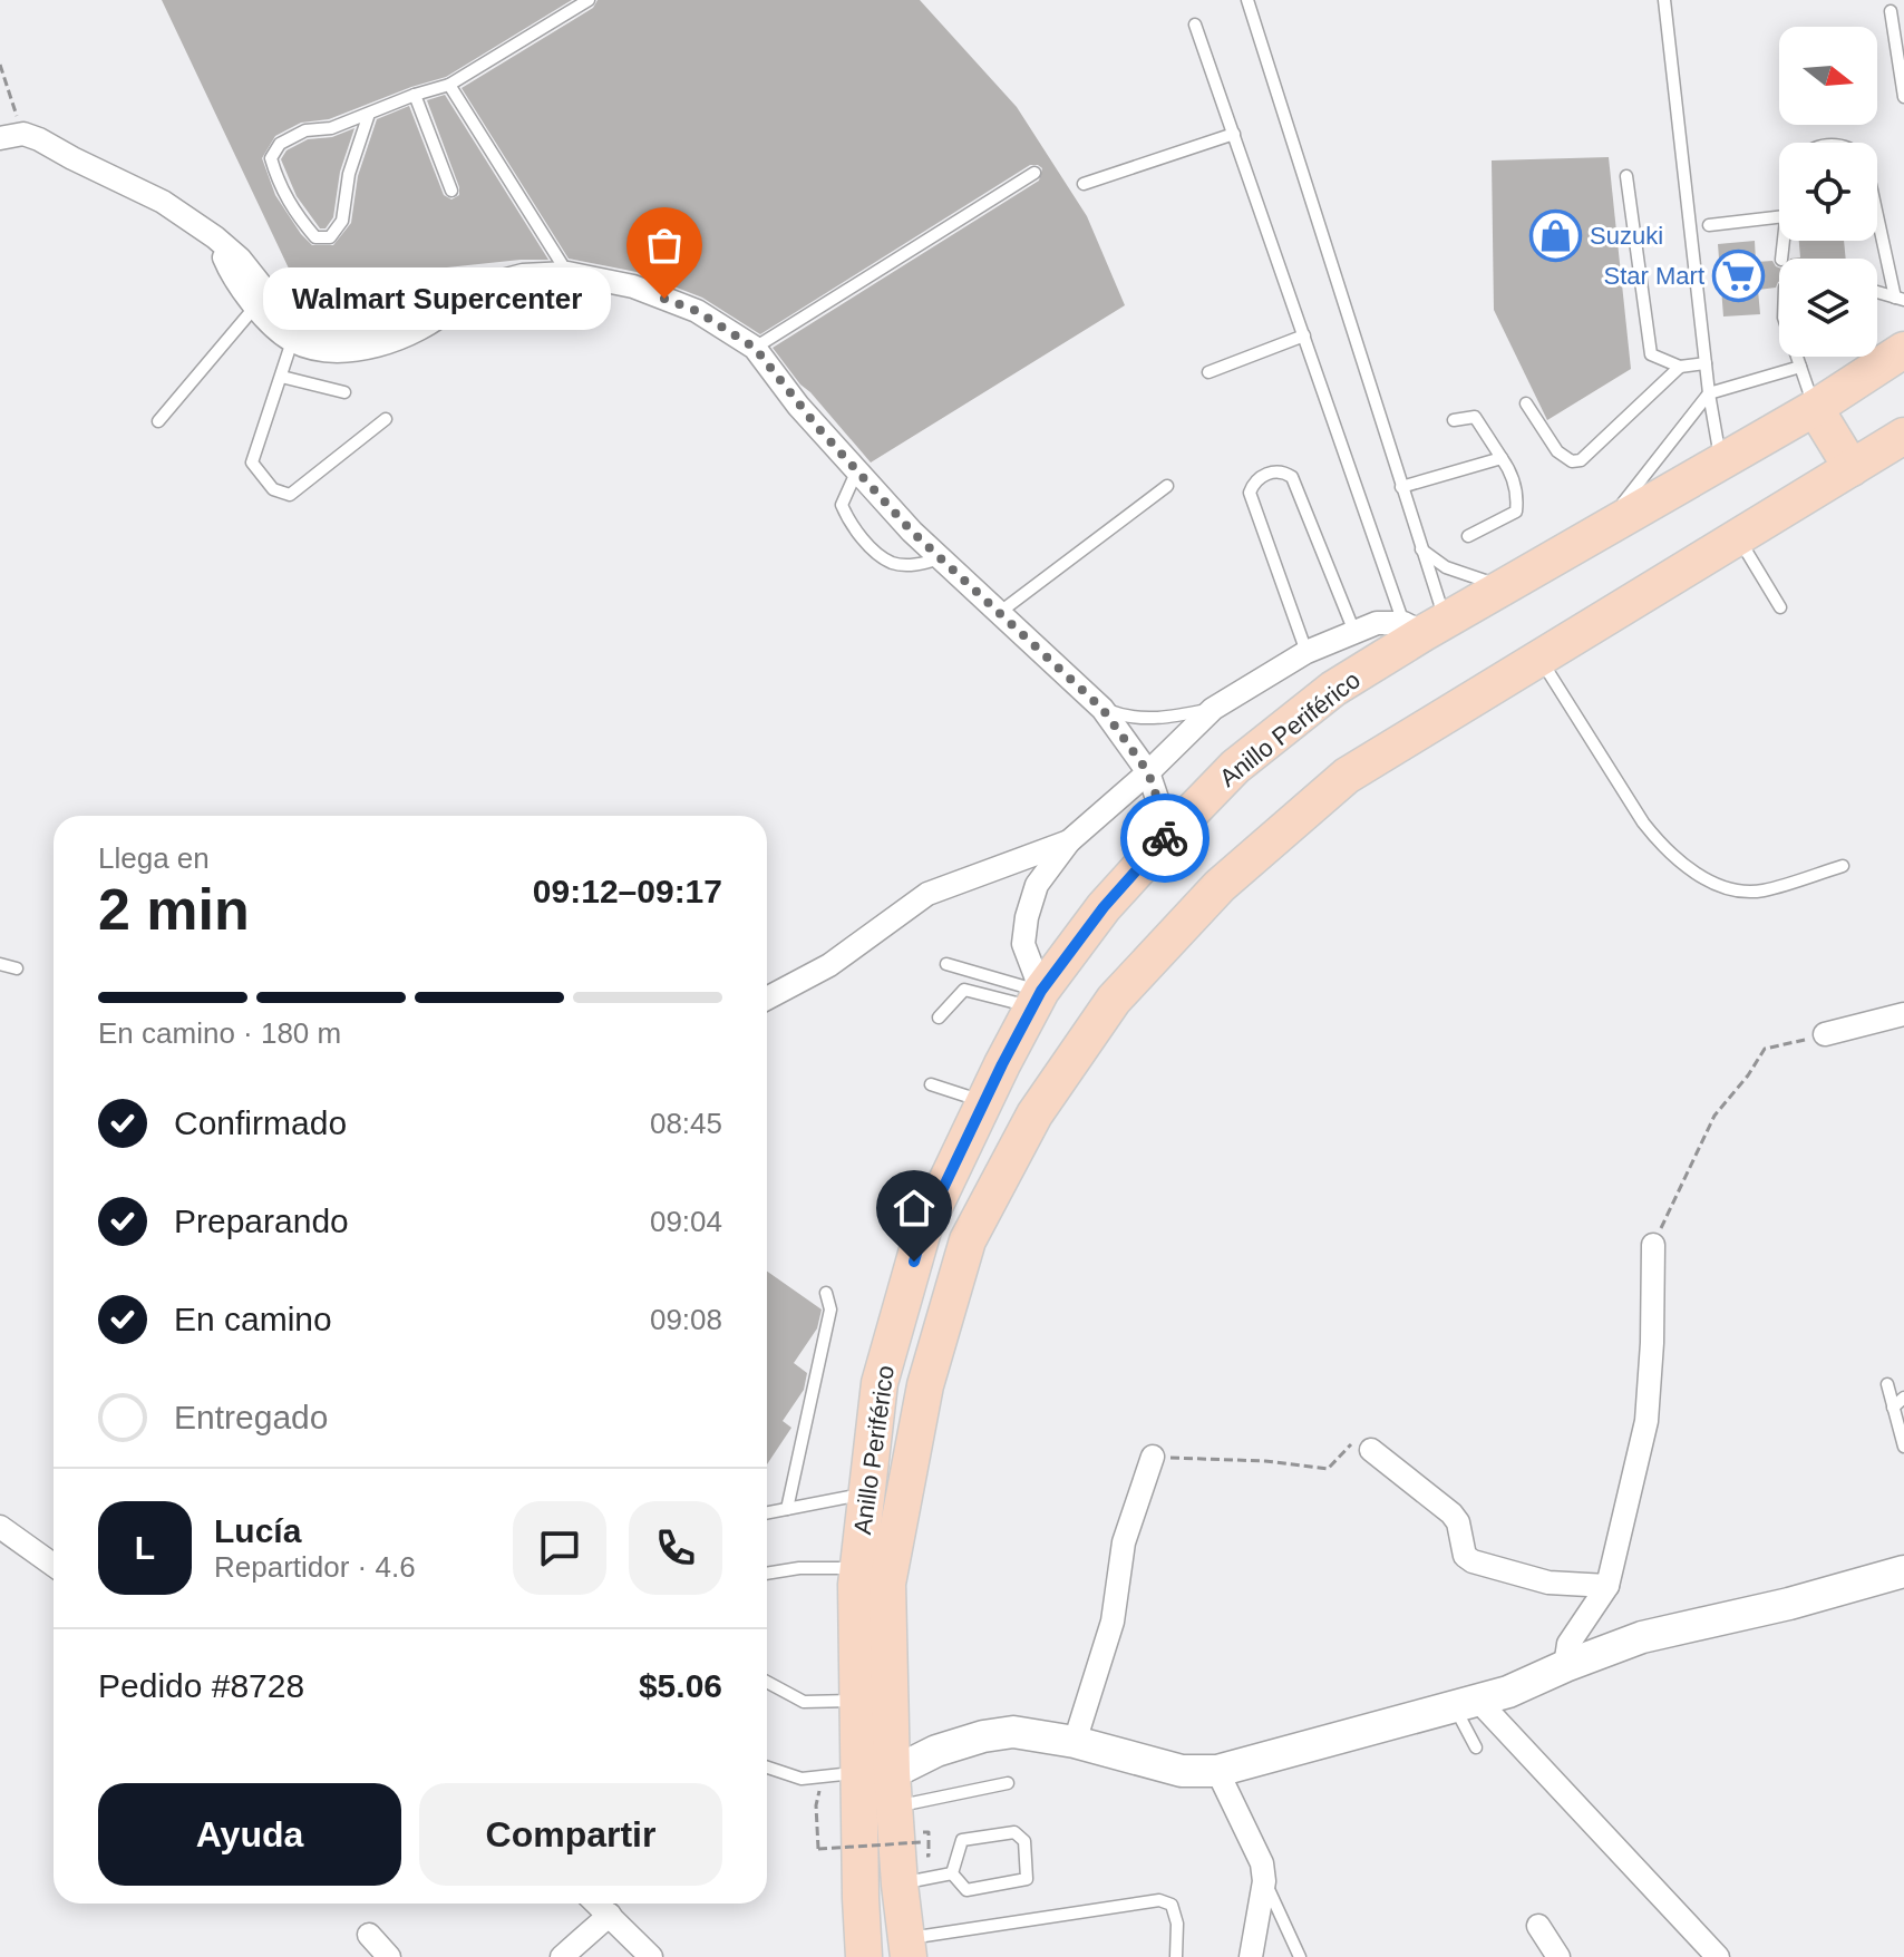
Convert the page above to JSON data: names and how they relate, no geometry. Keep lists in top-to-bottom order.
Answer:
{
  "streets": {
    "highway": ["Anillo Periférico"]
  },
  "places": {
    "shop": ["Suzuki"],
    "supermarket": ["Star Mart"],
    "other": ["Walmart Supercenter"]
  },
  "north": "right",
  "page": {
    "bubble": "Walmart Supercenter",
    "heading": ["2 min", "Llega en", "09:12–09:17"],
    "panel": [
      "Lucía",
      "Repartidor · 4.6",
      "Pedido #8728",
      "$5.06"
    ],
    "bar": "En camino · 180 m",
    "list": [
      ["Confirmado", "08:45"],
      ["Preparando", "09:04"],
      ["En camino", "09:08"],
      "Entregado"
    ],
    "round": "L",
    "buttons": ["Ayuda", "Compartir"]
  }
}
